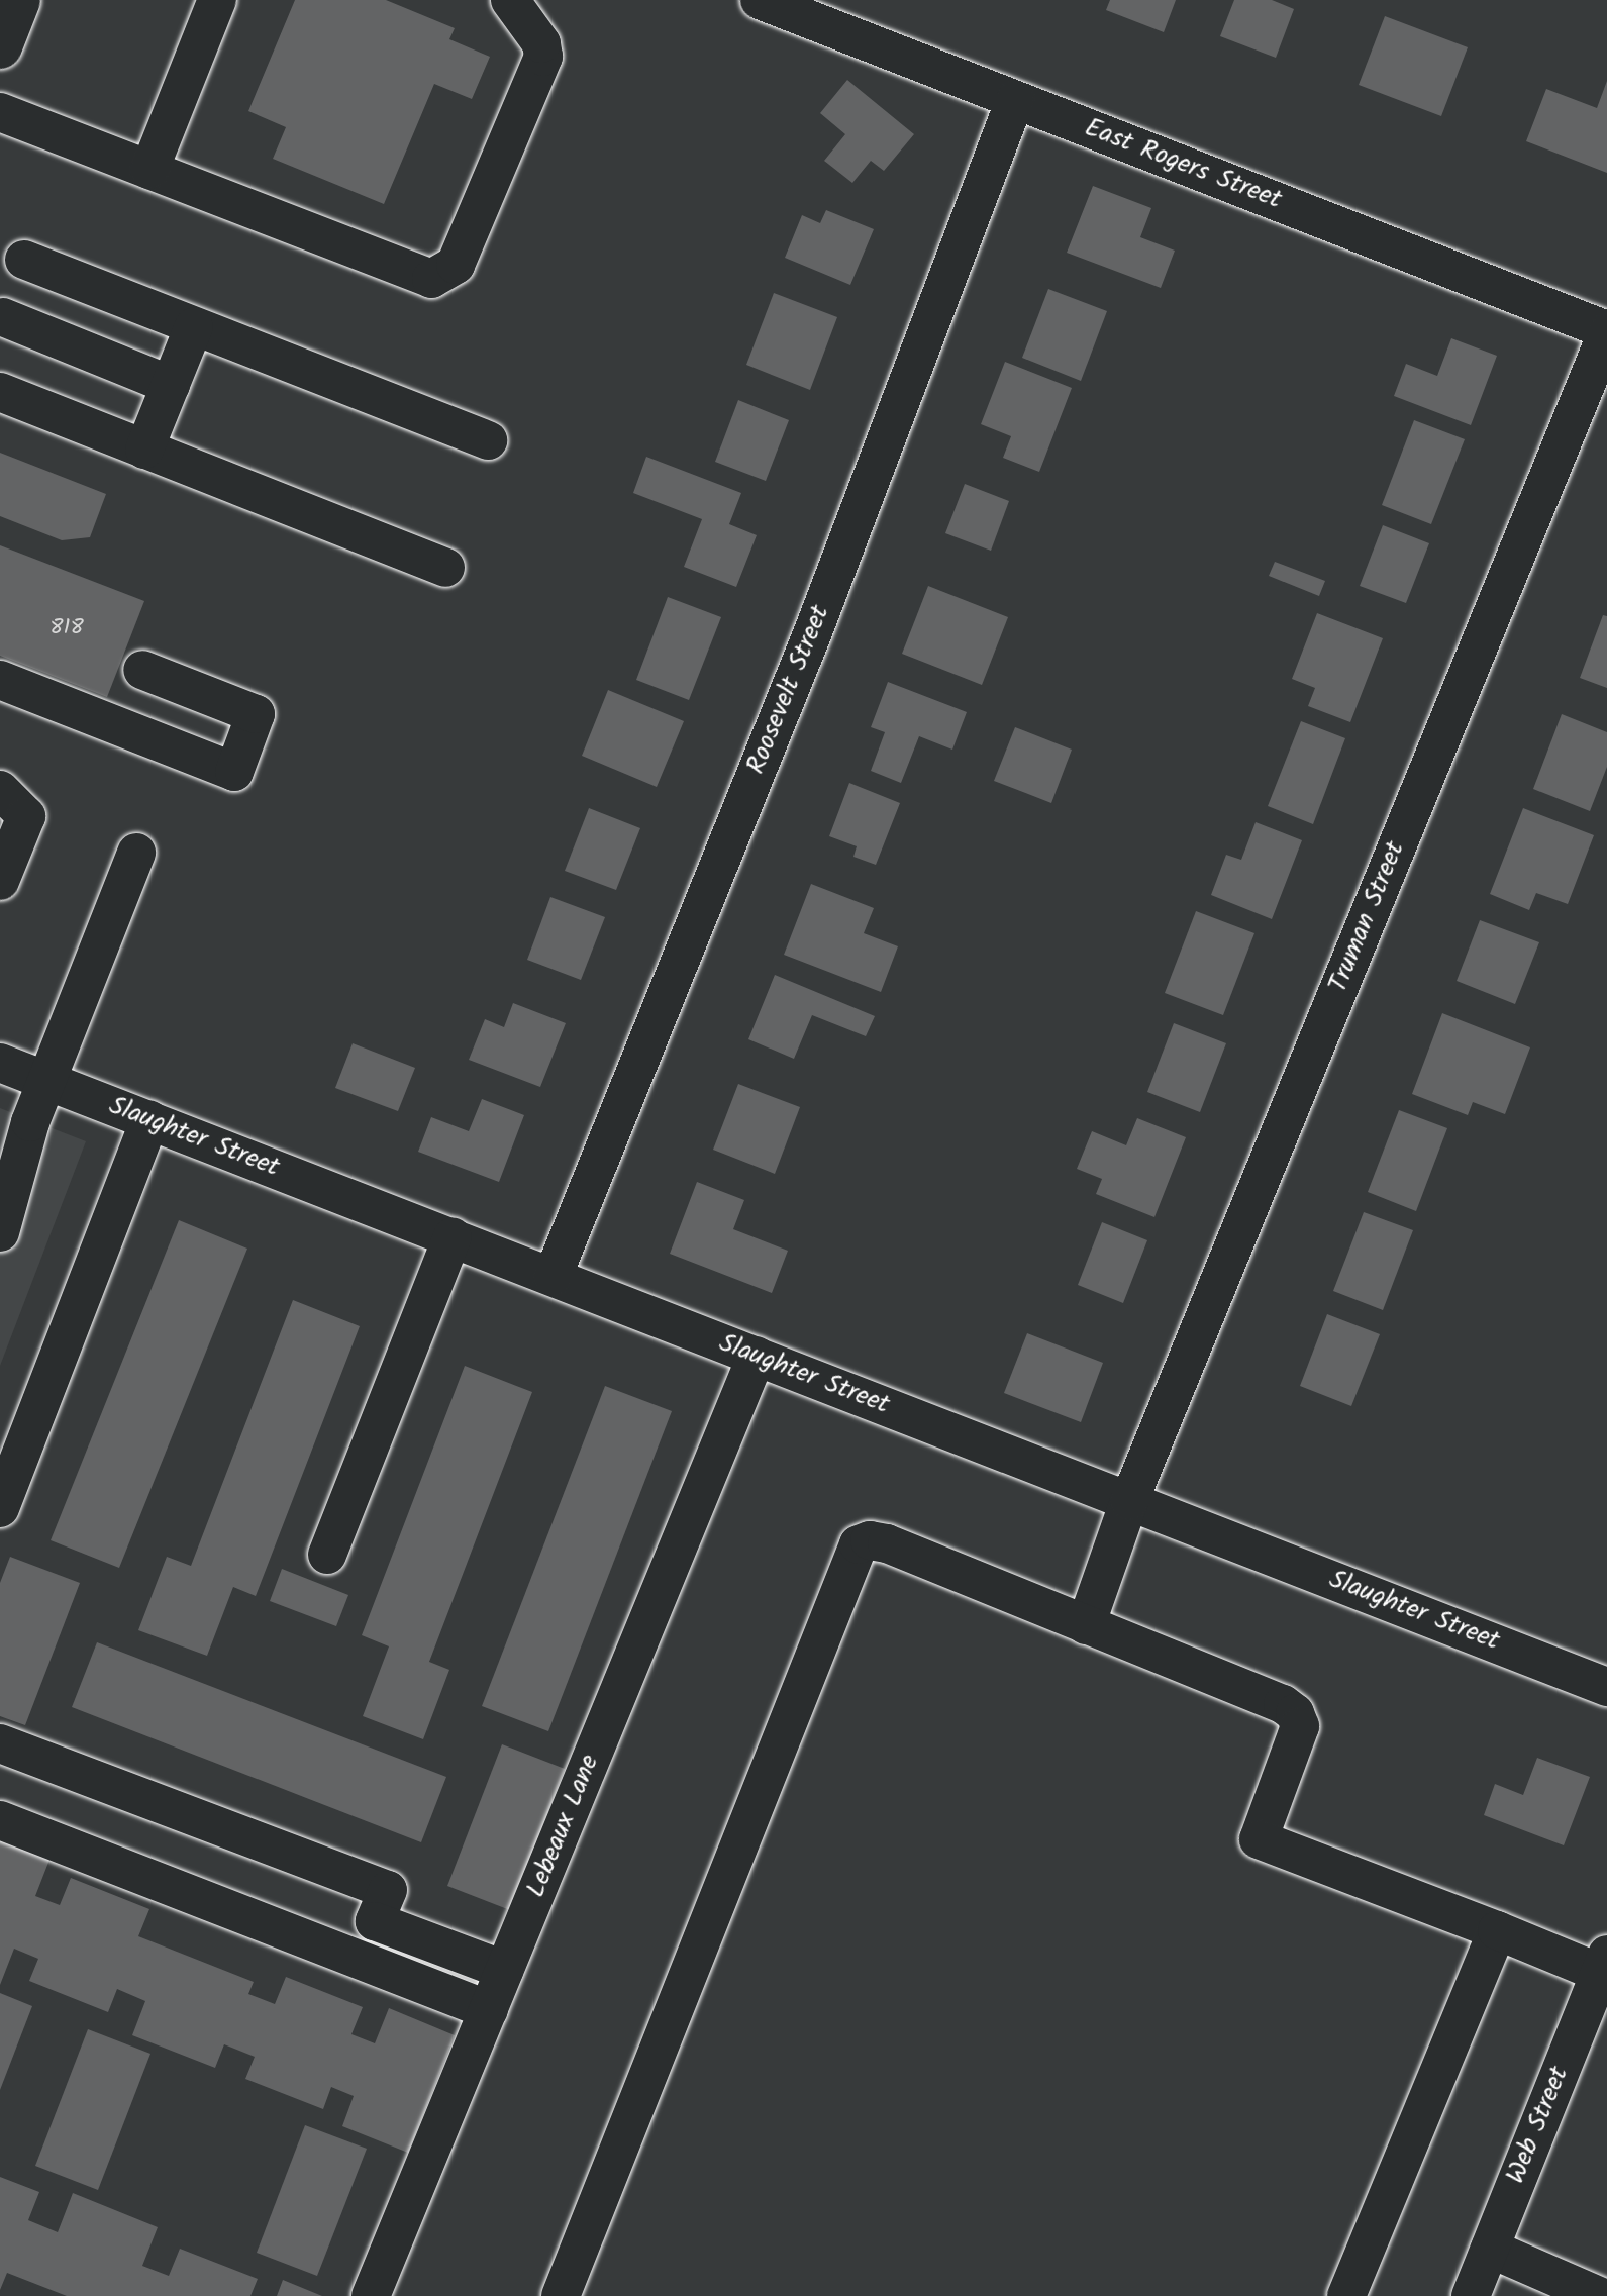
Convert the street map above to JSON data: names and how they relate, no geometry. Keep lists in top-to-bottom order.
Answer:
{
  "streets": {
    "street": [
      "East Rogers Street",
      "Roosevelt Street",
      "Truman Street",
      "Slaughter Street",
      "Lebeaux Lane",
      "Web Street"
    ]
  },
  "crossings": [
    ["East Rogers Street", "Roosevelt Street"],
    ["East Rogers Street", "Truman Street"],
    ["Roosevelt Street", "Slaughter Street"],
    ["Truman Street", "Slaughter Street"],
    ["Slaughter Street", "Lebeaux Lane"]
  ],
  "house_numbers": ["818"]
}
